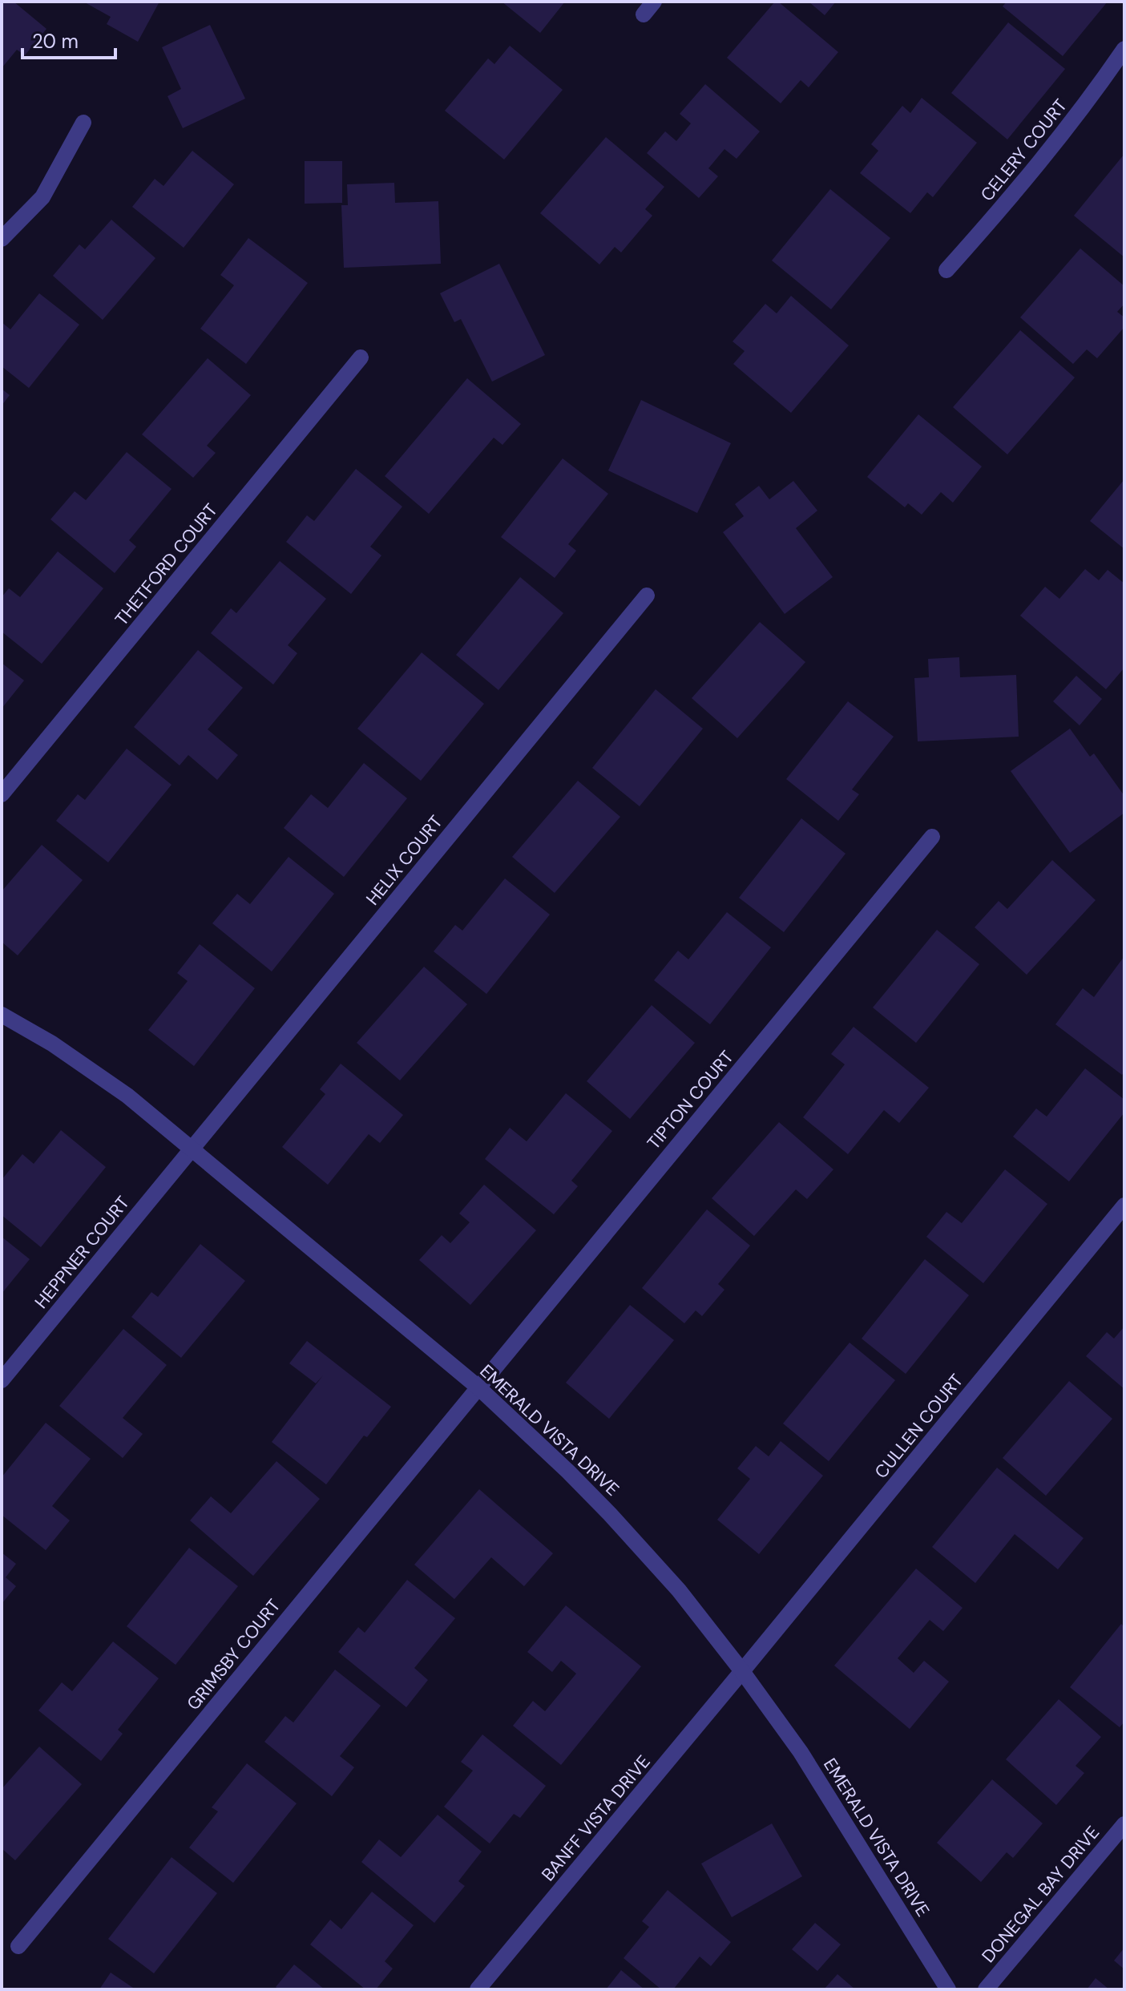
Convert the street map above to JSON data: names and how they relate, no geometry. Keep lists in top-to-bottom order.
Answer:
{
  "streets": {
    "street": [
      "CELERY COURT",
      "THETFORD COURT",
      "HELIX COURT",
      "TIPTON COURT",
      "HEPPNER COURT",
      "CULLEN COURT",
      "EMERALD VISTA DRIVE",
      "GRIMSBY COURT",
      "BANFF VISTA DRIVE",
      "DONEGAL BAY DRIVE"
    ]
  },
  "crossings": [
    ["HELIX COURT", "HEPPNER COURT"],
    ["HELIX COURT", "EMERALD VISTA DRIVE"],
    ["TIPTON COURT", "EMERALD VISTA DRIVE"],
    ["TIPTON COURT", "GRIMSBY COURT"],
    ["HEPPNER COURT", "EMERALD VISTA DRIVE"],
    ["CULLEN COURT", "EMERALD VISTA DRIVE"],
    ["CULLEN COURT", "BANFF VISTA DRIVE"],
    ["EMERALD VISTA DRIVE", "GRIMSBY COURT"],
    ["EMERALD VISTA DRIVE", "BANFF VISTA DRIVE"]
  ],
  "scale_bar": "20 m"
}
